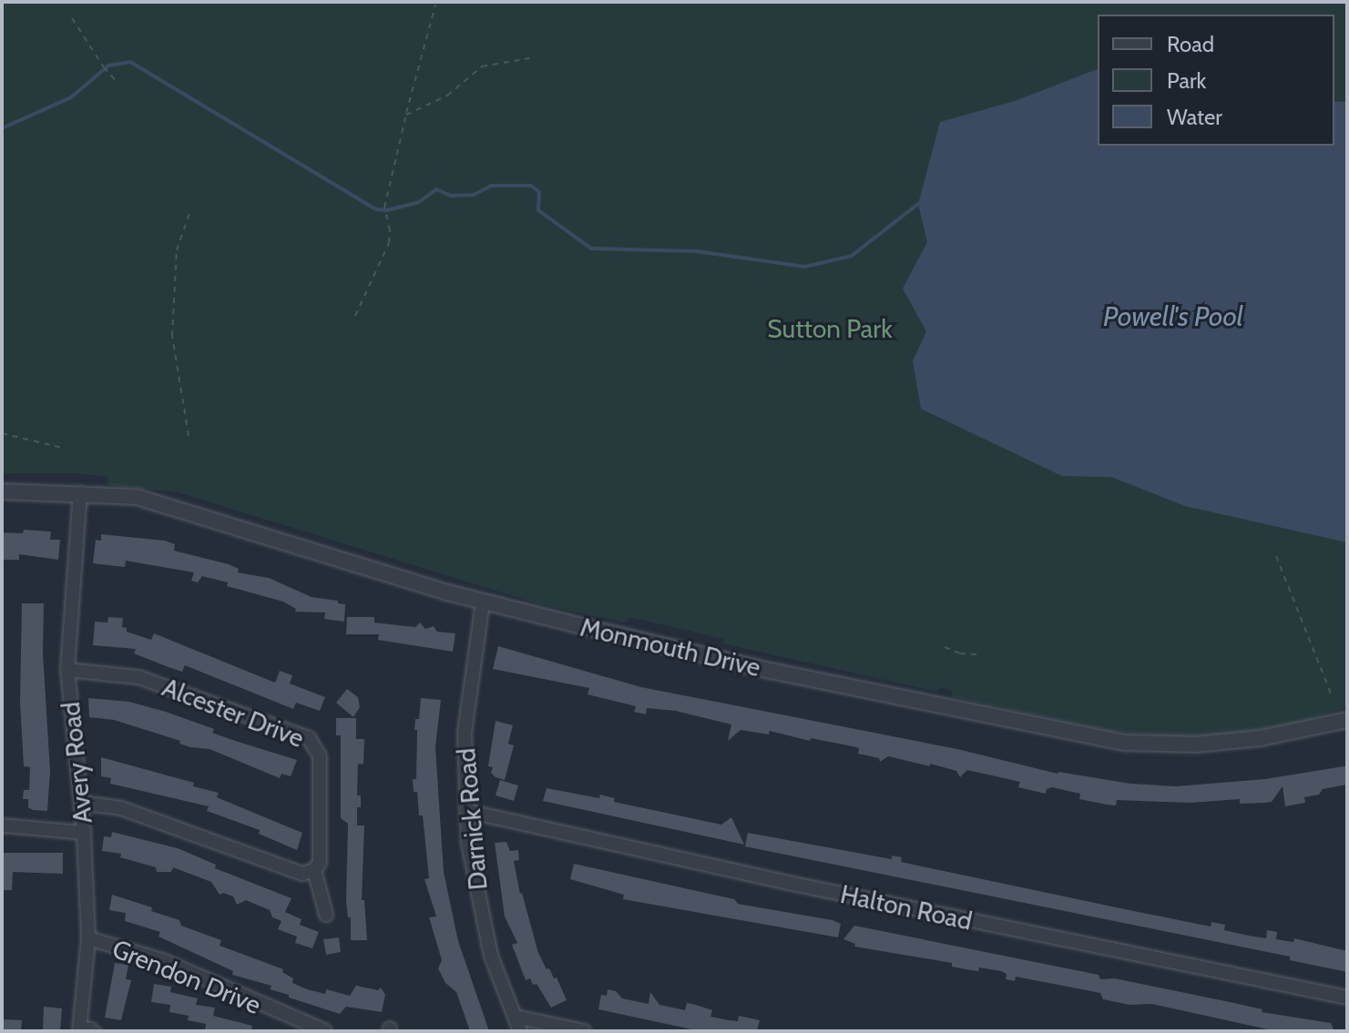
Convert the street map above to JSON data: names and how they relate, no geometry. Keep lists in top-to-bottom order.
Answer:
{
  "streets": {
    "street": [
      "Monmouth Drive",
      "Alcester Drive",
      "Avery Road",
      "Darnick Road",
      "Halton Road",
      "Grendon Drive"
    ]
  },
  "crossings": [
    ["Monmouth Drive", "Avery Road"],
    ["Monmouth Drive", "Darnick Road"],
    ["Alcester Drive", "Avery Road"],
    ["Avery Road", "Grendon Drive"],
    ["Darnick Road", "Halton Road"]
  ],
  "water": ["Powell's Pool"],
  "parks": ["Sutton Park"],
  "legend": ["Road", "Park", "Water"]
}
